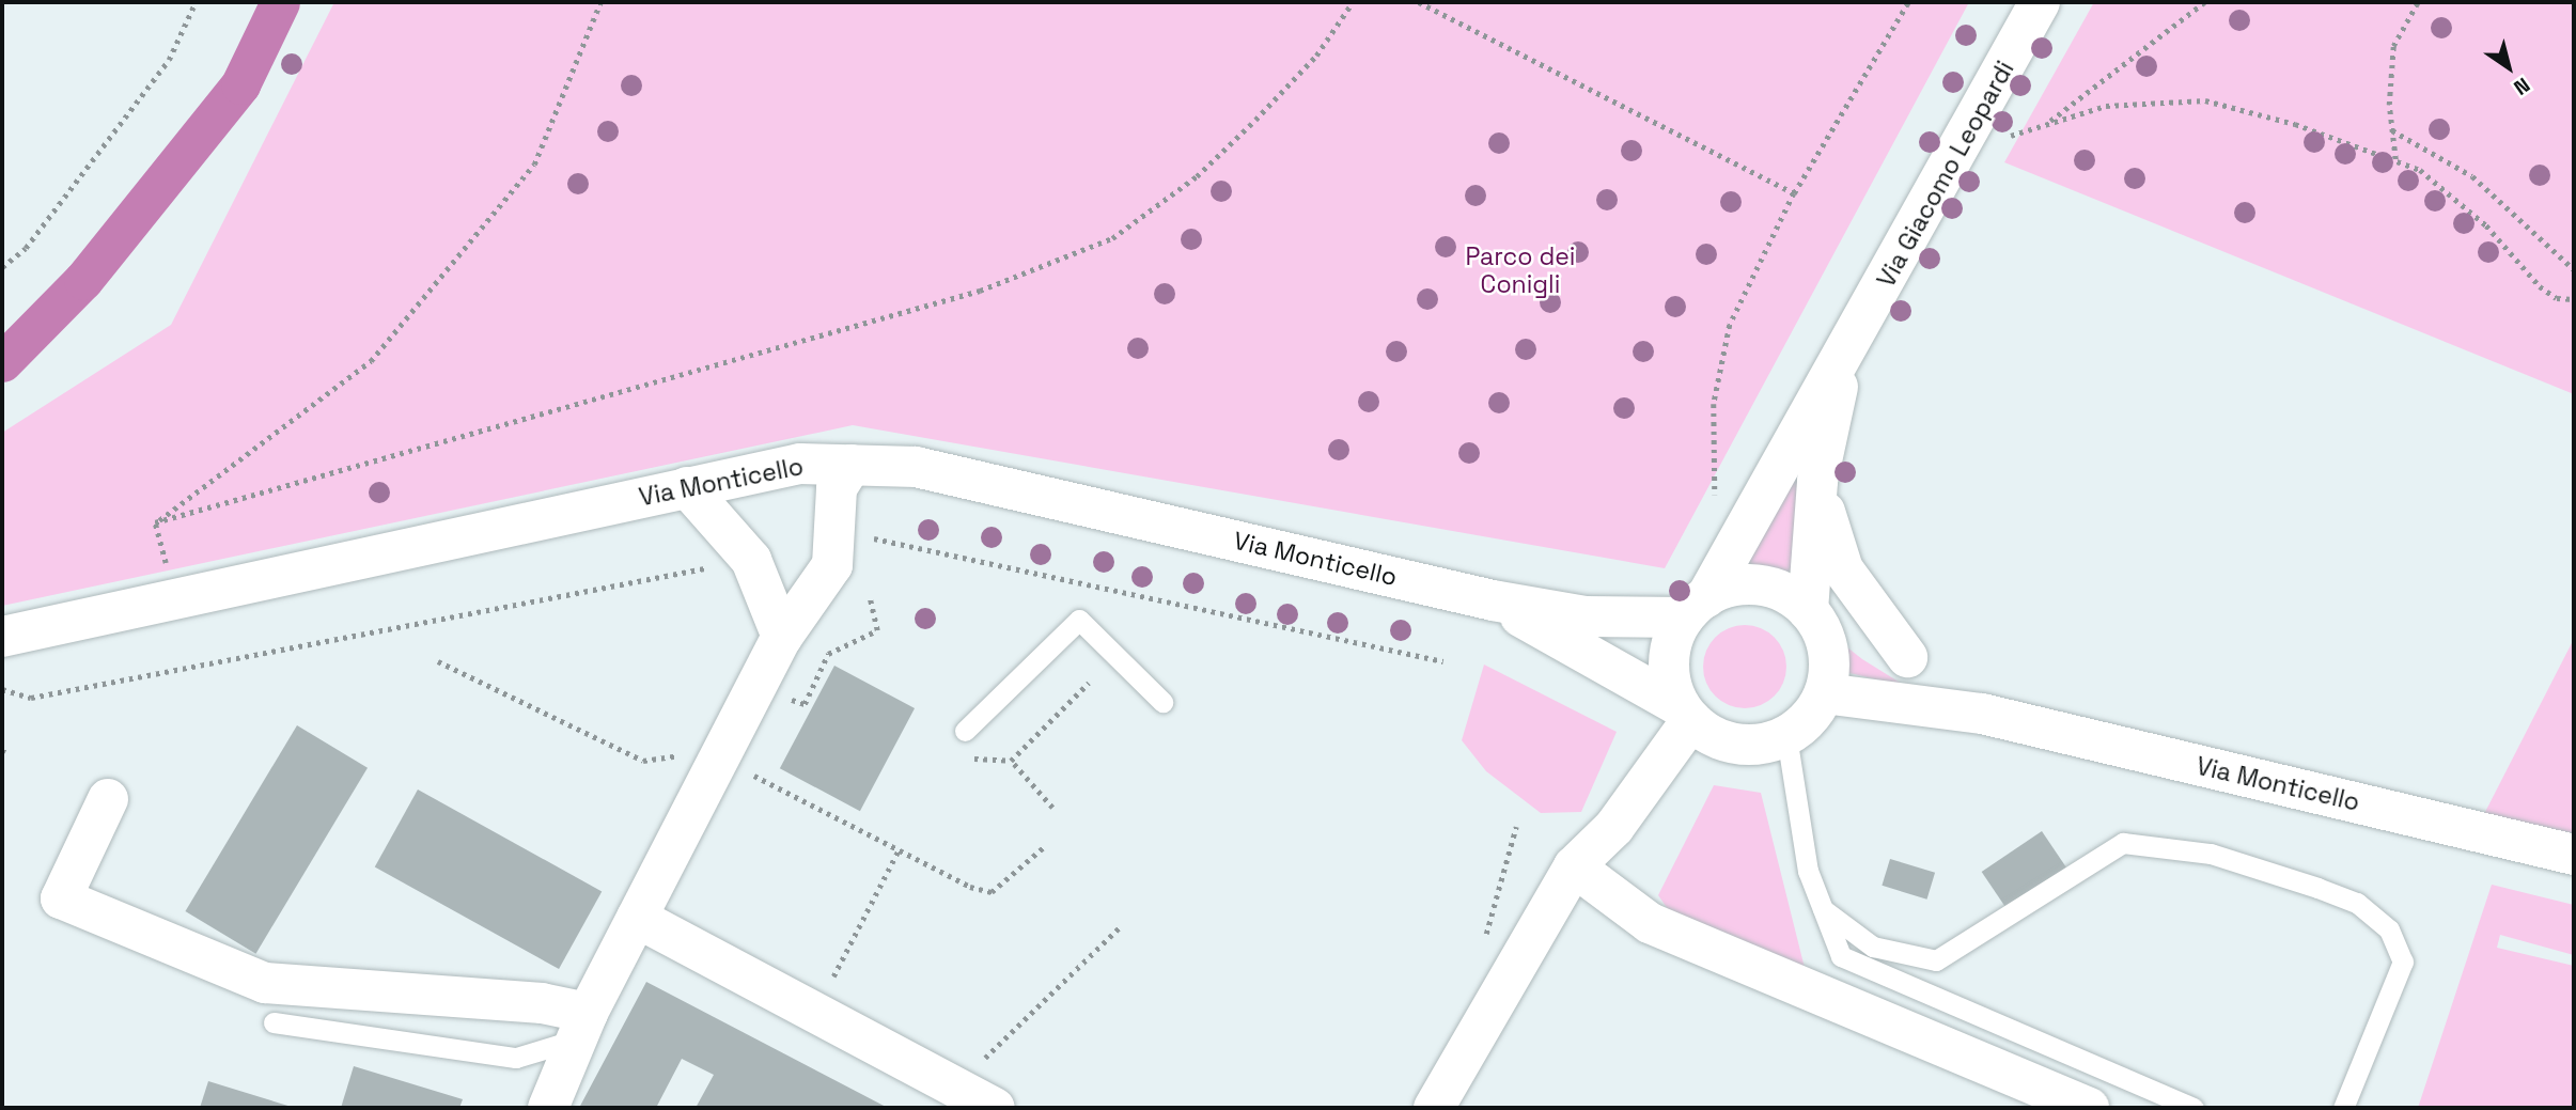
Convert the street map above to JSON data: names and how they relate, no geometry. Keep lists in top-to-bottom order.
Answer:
{
  "streets": {
    "street": ["Via Giacomo Leopardi", "Via Monticello"]
  },
  "crossings": [
    ["Via Giacomo Leopardi", "Via Monticello"]
  ],
  "parks": ["Parco dei Conigli"],
  "north": "bottom right"
}
